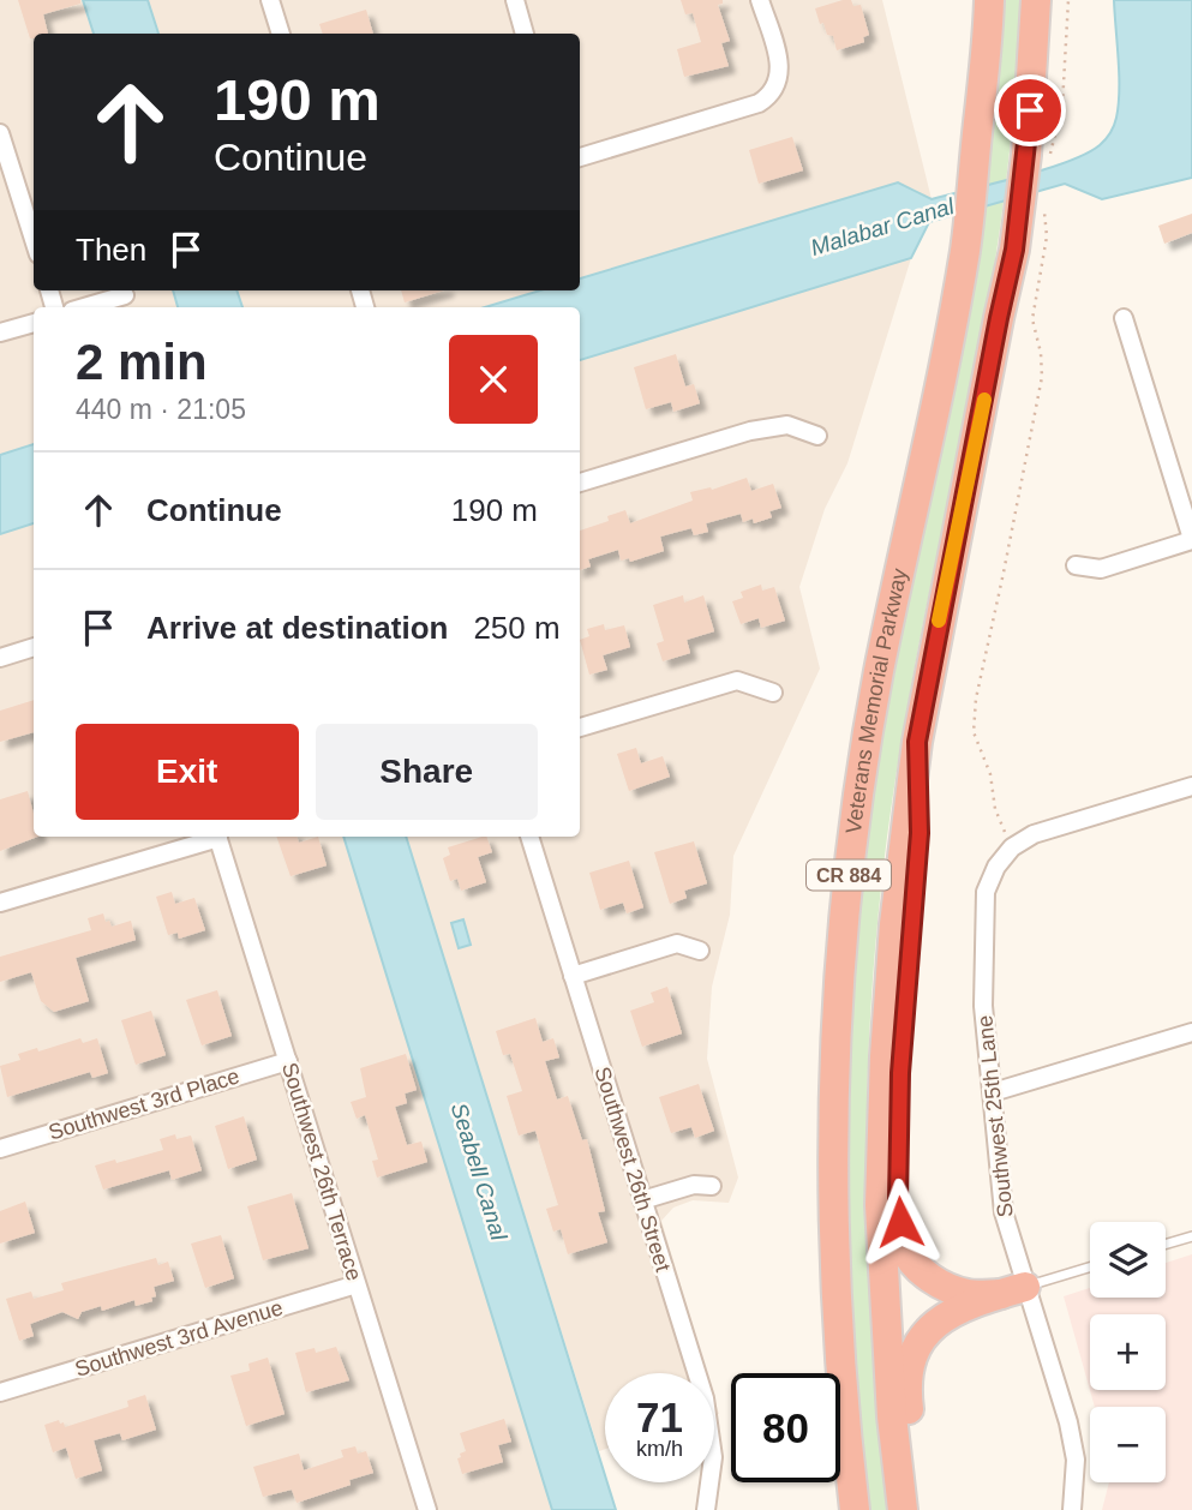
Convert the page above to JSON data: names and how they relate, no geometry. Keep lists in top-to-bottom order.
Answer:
{
  "streets": {
    "highway": ["Veterans Memorial Parkway", "CR 884"],
    "street": [
      "Southwest 3rd Place",
      "Southwest 25th Lane",
      "Southwest 26th Street",
      "Southwest 26th Terrace",
      "Southwest 3rd Avenue"
    ]
  },
  "crossings": [
    ["Southwest 3rd Place", "Southwest 26th Terrace"],
    ["Southwest 26th Terrace", "Southwest 3rd Avenue"]
  ],
  "water": ["Malabar Canal", "Seabell Canal"],
  "page": {
    "turn": ["190 m", "Continue"],
    "then": "Then",
    "heading": ["2 min", "440 m · 21:05"],
    "list": [
      {
        "name": "Continue",
        "value": "190 m"
      },
      {
        "name": "Arrive at destination",
        "value": "250 m"
      }
    ],
    "buttons": ["Exit", "Share"],
    "map_buttons": ["+", "−"],
    "speed": "71 km/h",
    "limit": "80"
  }
}
